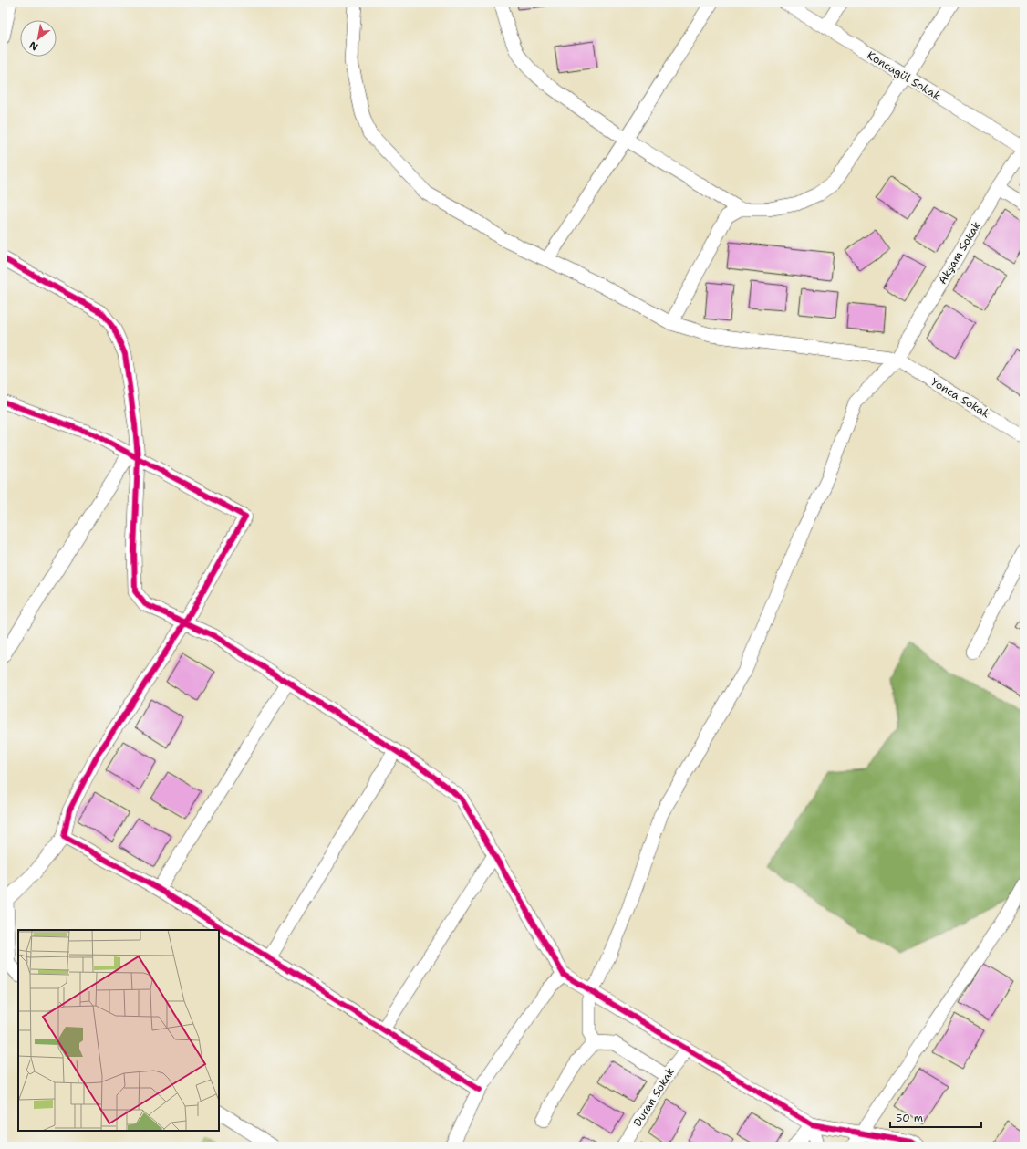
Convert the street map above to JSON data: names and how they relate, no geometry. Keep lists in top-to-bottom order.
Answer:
{
  "streets": {
    "street": [
      "Koncagül Sokak",
      "Akşam Sokak",
      "Yonca Sokak",
      "Duran Sokak"
    ]
  },
  "crossings": [
    ["Koncagül Sokak", "Akşam Sokak"],
    ["Akşam Sokak", "Yonca Sokak"]
  ],
  "scale_bar": "50 m",
  "north": "bottom left"
}
